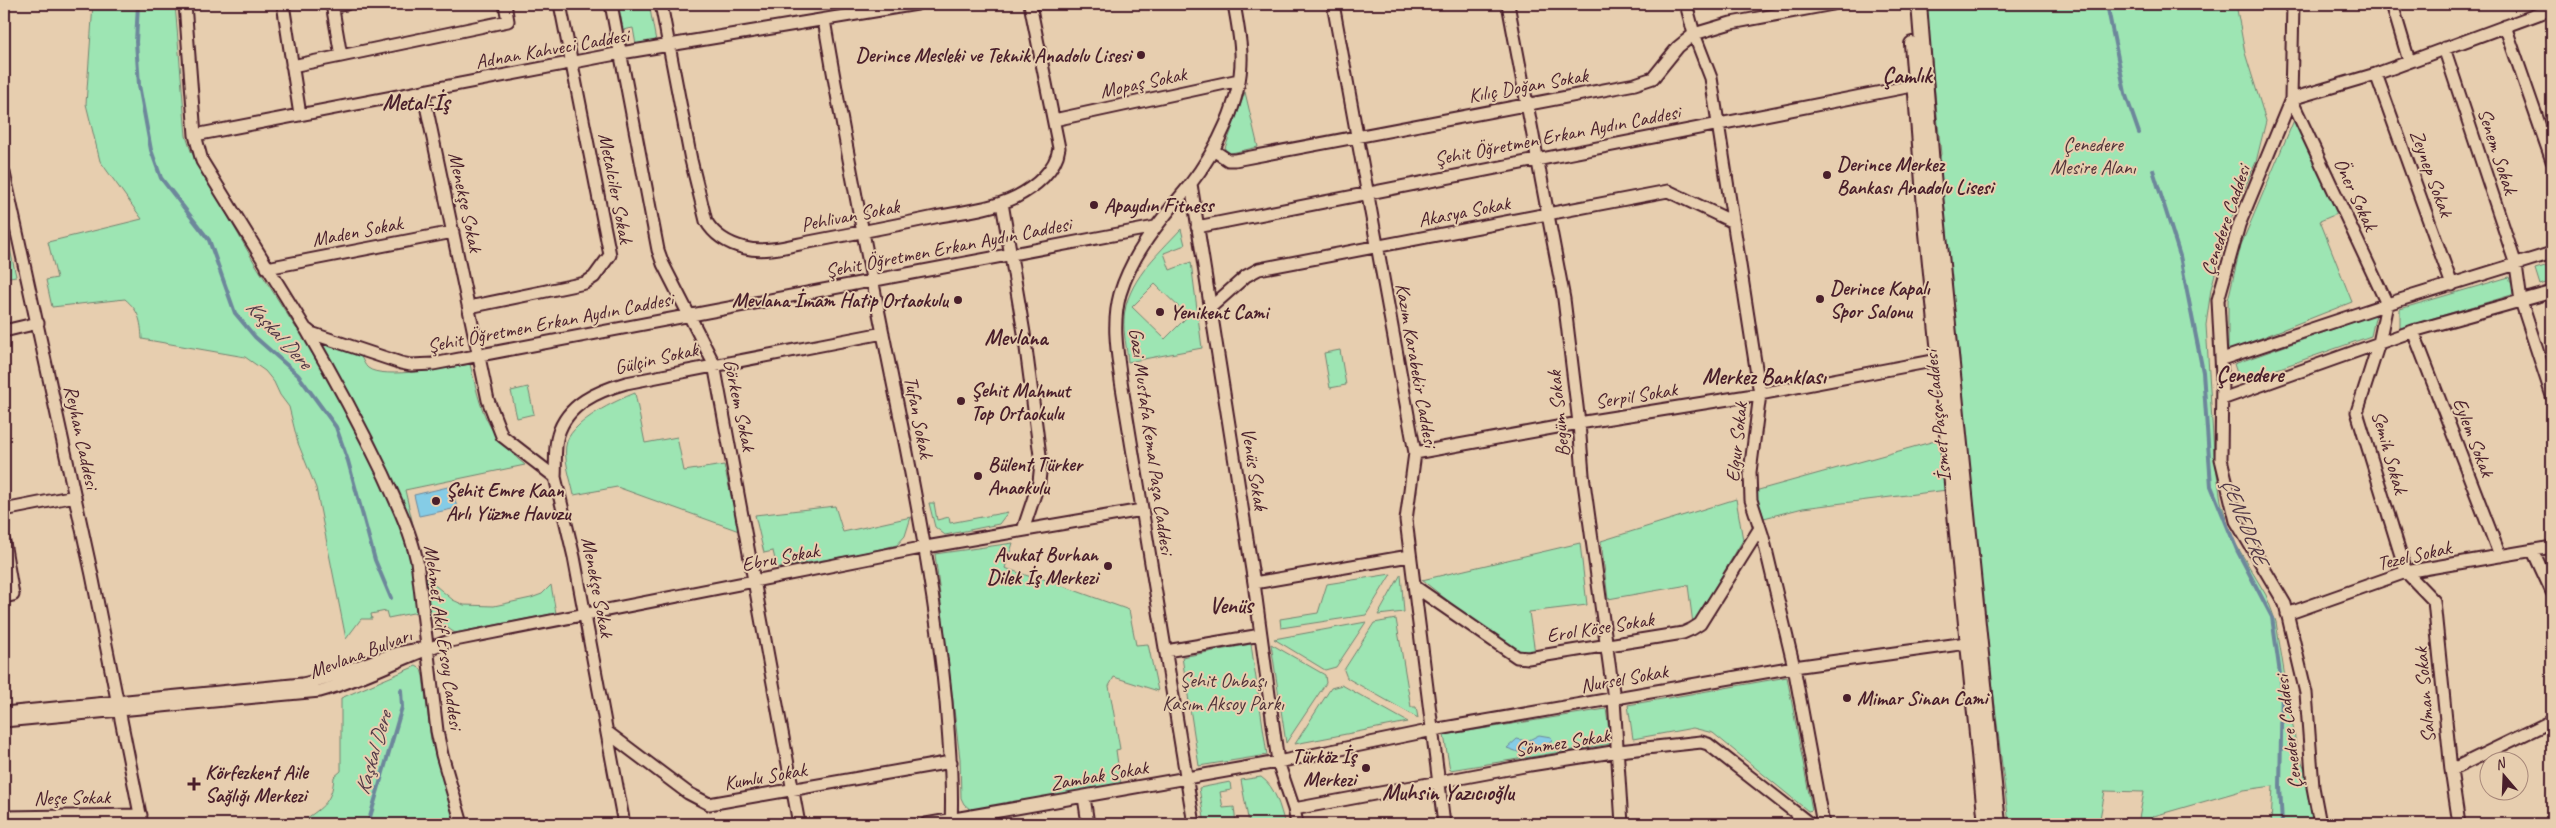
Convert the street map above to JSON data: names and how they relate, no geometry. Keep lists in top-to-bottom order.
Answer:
{
  "streets": {
    "main road": ["İsmet Paşa Caddesi"],
    "street": [
      "Adnan Kahveci Caddesi",
      "Mopaş Sokak",
      "Kılıç Doğan Sokak",
      "Şehit Öğretmen Erkan Aydın Caddesi",
      "Senem Sokak",
      "Zeynep Sokak",
      "Metalciler Sokak",
      "Öner Sokak",
      "Menekşe Sokak",
      "Akasya Sokak",
      "Pehlivan Sokak",
      "Çenedere Caddesi",
      "Maden Sokak",
      "Gülçin Sokak",
      "Kazım Karabekir Caddesi",
      "Serpil Sokak",
      "Görkem Sokak",
      "Begüm Sokak",
      "Tufan Sokak",
      "Reyhan Caddesi",
      "Eylem Sokak",
      "Gazi Mustafa Kemal Paşa Caddesi",
      "Elgur Sokak",
      "Semih Sokak",
      "Venüs Sokak",
      "Tezel Sokak",
      "Ebru Sokak",
      "Erol Köse Sokak",
      "Mehmet Akif Ersoy Caddesi",
      "Mevlana Bulvarı",
      "Nursel Sokak",
      "Salman Sokak",
      "Sönmez Sokak",
      "Zambak Sokak",
      "Kumlu Sokak",
      "Neşe Sokak"
    ]
  },
  "crossings": [
    ["Adnan Kahveci Caddesi", "Metalciler Sokak"],
    ["Adnan Kahveci Caddesi", "Menekşe Sokak"],
    ["Adnan Kahveci Caddesi", "Pehlivan Sokak"],
    ["Adnan Kahveci Caddesi", "Görkem Sokak"],
    ["Adnan Kahveci Caddesi", "Tufan Sokak"],
    ["Mopaş Sokak", "Pehlivan Sokak"],
    ["Mopaş Sokak", "Gazi Mustafa Kemal Paşa Caddesi"],
    ["Kılıç Doğan Sokak", "Kazım Karabekir Caddesi"],
    ["Kılıç Doğan Sokak", "Begüm Sokak"],
    ["Kılıç Doğan Sokak", "Gazi Mustafa Kemal Paşa Caddesi"],
    ["Kılıç Doğan Sokak", "Elgur Sokak"],
    ["Şehit Öğretmen Erkan Aydın Caddesi", "Menekşe Sokak"],
    ["Şehit Öğretmen Erkan Aydın Caddesi", "Kazım Karabekir Caddesi"],
    ["Şehit Öğretmen Erkan Aydın Caddesi", "Görkem Sokak"],
    ["Şehit Öğretmen Erkan Aydın Caddesi", "Begüm Sokak"],
    ["Şehit Öğretmen Erkan Aydın Caddesi", "İsmet Paşa Caddesi"],
    ["Şehit Öğretmen Erkan Aydın Caddesi", "Tufan Sokak"],
    ["Şehit Öğretmen Erkan Aydın Caddesi", "Gazi Mustafa Kemal Paşa Caddesi"],
    ["Şehit Öğretmen Erkan Aydın Caddesi", "Elgur Sokak"],
    ["Şehit Öğretmen Erkan Aydın Caddesi", "Venüs Sokak"],
    ["Şehit Öğretmen Erkan Aydın Caddesi", "Mehmet Akif Ersoy Caddesi"],
    ["Metalciler Sokak", "Menekşe Sokak"],
    ["Öner Sokak", "Çenedere Caddesi"],
    ["Öner Sokak", "Semih Sokak"],
    ["Menekşe Sokak", "Maden Sokak"],
    ["Menekşe Sokak", "Gülçin Sokak"],
    ["Menekşe Sokak", "Ebru Sokak"],
    ["Menekşe Sokak", "Kumlu Sokak"],
    ["Akasya Sokak", "Kazım Karabekir Caddesi"],
    ["Akasya Sokak", "Begüm Sokak"],
    ["Akasya Sokak", "Elgur Sokak"],
    ["Akasya Sokak", "Venüs Sokak"],
    ["Pehlivan Sokak", "Tufan Sokak"],
    ["Çenedere Caddesi", "Tezel Sokak"],
    ["Gülçin Sokak", "Görkem Sokak"],
    ["Gülçin Sokak", "Tufan Sokak"],
    ["Kazım Karabekir Caddesi", "Serpil Sokak"],
    ["Kazım Karabekir Caddesi", "Erol Köse Sokak"],
    ["Kazım Karabekir Caddesi", "Nursel Sokak"],
    ["Kazım Karabekir Caddesi", "Sönmez Sokak"],
    ["Serpil Sokak", "Begüm Sokak"],
    ["Serpil Sokak", "İsmet Paşa Caddesi"],
    ["Serpil Sokak", "Elgur Sokak"],
    ["Görkem Sokak", "Ebru Sokak"],
    ["Görkem Sokak", "Kumlu Sokak"],
    ["Begüm Sokak", "Erol Köse Sokak"],
    ["Begüm Sokak", "Nursel Sokak"],
    ["Begüm Sokak", "Sönmez Sokak"],
    ["İsmet Paşa Caddesi", "Nursel Sokak"],
    ["Tufan Sokak", "Ebru Sokak"],
    ["Tufan Sokak", "Zambak Sokak"],
    ["Tufan Sokak", "Kumlu Sokak"],
    ["Reyhan Caddesi", "Mevlana Bulvarı"],
    ["Reyhan Caddesi", "Neşe Sokak"],
    ["Eylem Sokak", "Tezel Sokak"],
    ["Gazi Mustafa Kemal Paşa Caddesi", "Venüs Sokak"],
    ["Gazi Mustafa Kemal Paşa Caddesi", "Ebru Sokak"],
    ["Gazi Mustafa Kemal Paşa Caddesi", "Zambak Sokak"],
    ["Elgur Sokak", "Erol Köse Sokak"],
    ["Elgur Sokak", "Nursel Sokak"],
    ["Semih Sokak", "Tezel Sokak"],
    ["Semih Sokak", "Salman Sokak"],
    ["Venüs Sokak", "Nursel Sokak"],
    ["Venüs Sokak", "Sönmez Sokak"],
    ["Venüs Sokak", "Zambak Sokak"],
    ["Tezel Sokak", "Salman Sokak"],
    ["Ebru Sokak", "Mehmet Akif Ersoy Caddesi"],
    ["Ebru Sokak", "Mevlana Bulvarı"],
    ["Mehmet Akif Ersoy Caddesi", "Mevlana Bulvarı"],
    ["Nursel Sokak", "Zambak Sokak"]
  ],
  "districts": [
    "Çamlık",
    "Metal-İş",
    "Mevlana",
    "Çenedere",
    "Merkez Banklası",
    "Venüs",
    "Muhsin Yazıcıoğlu"
  ],
  "water": ["Kaşkal Dere", "ÇENEDERE"],
  "parks": ["Çenedere Mesire Alanı", "Şehit Onbaşı Kasım Aksoy Parkı"],
  "places": {
    "other": [
      "Derince Mesleki ve Teknik Anadolu Lisesi",
      "Derince Merkez Bankası Anadolu Lisesi",
      "Apaydın Fitness",
      "Derince Kapalı Spor Salonu",
      "Mevlana İmam Hatip Ortaokulu",
      "Yenikent Cami",
      "Şehit Mahmut Top Ortaokulu",
      "Bülent Türker Anaokulu",
      "Şehit Emre Kaan Arlı Yüzme Havuzu",
      "Avukat Burhan Dilek İş Merkezi",
      "Mimar Sinan Cami",
      "Türköz İş Merkezi"
    ],
    "health": ["Körfezkent Aile Sağlığı Merkezi"]
  },
  "north": "top"
}
